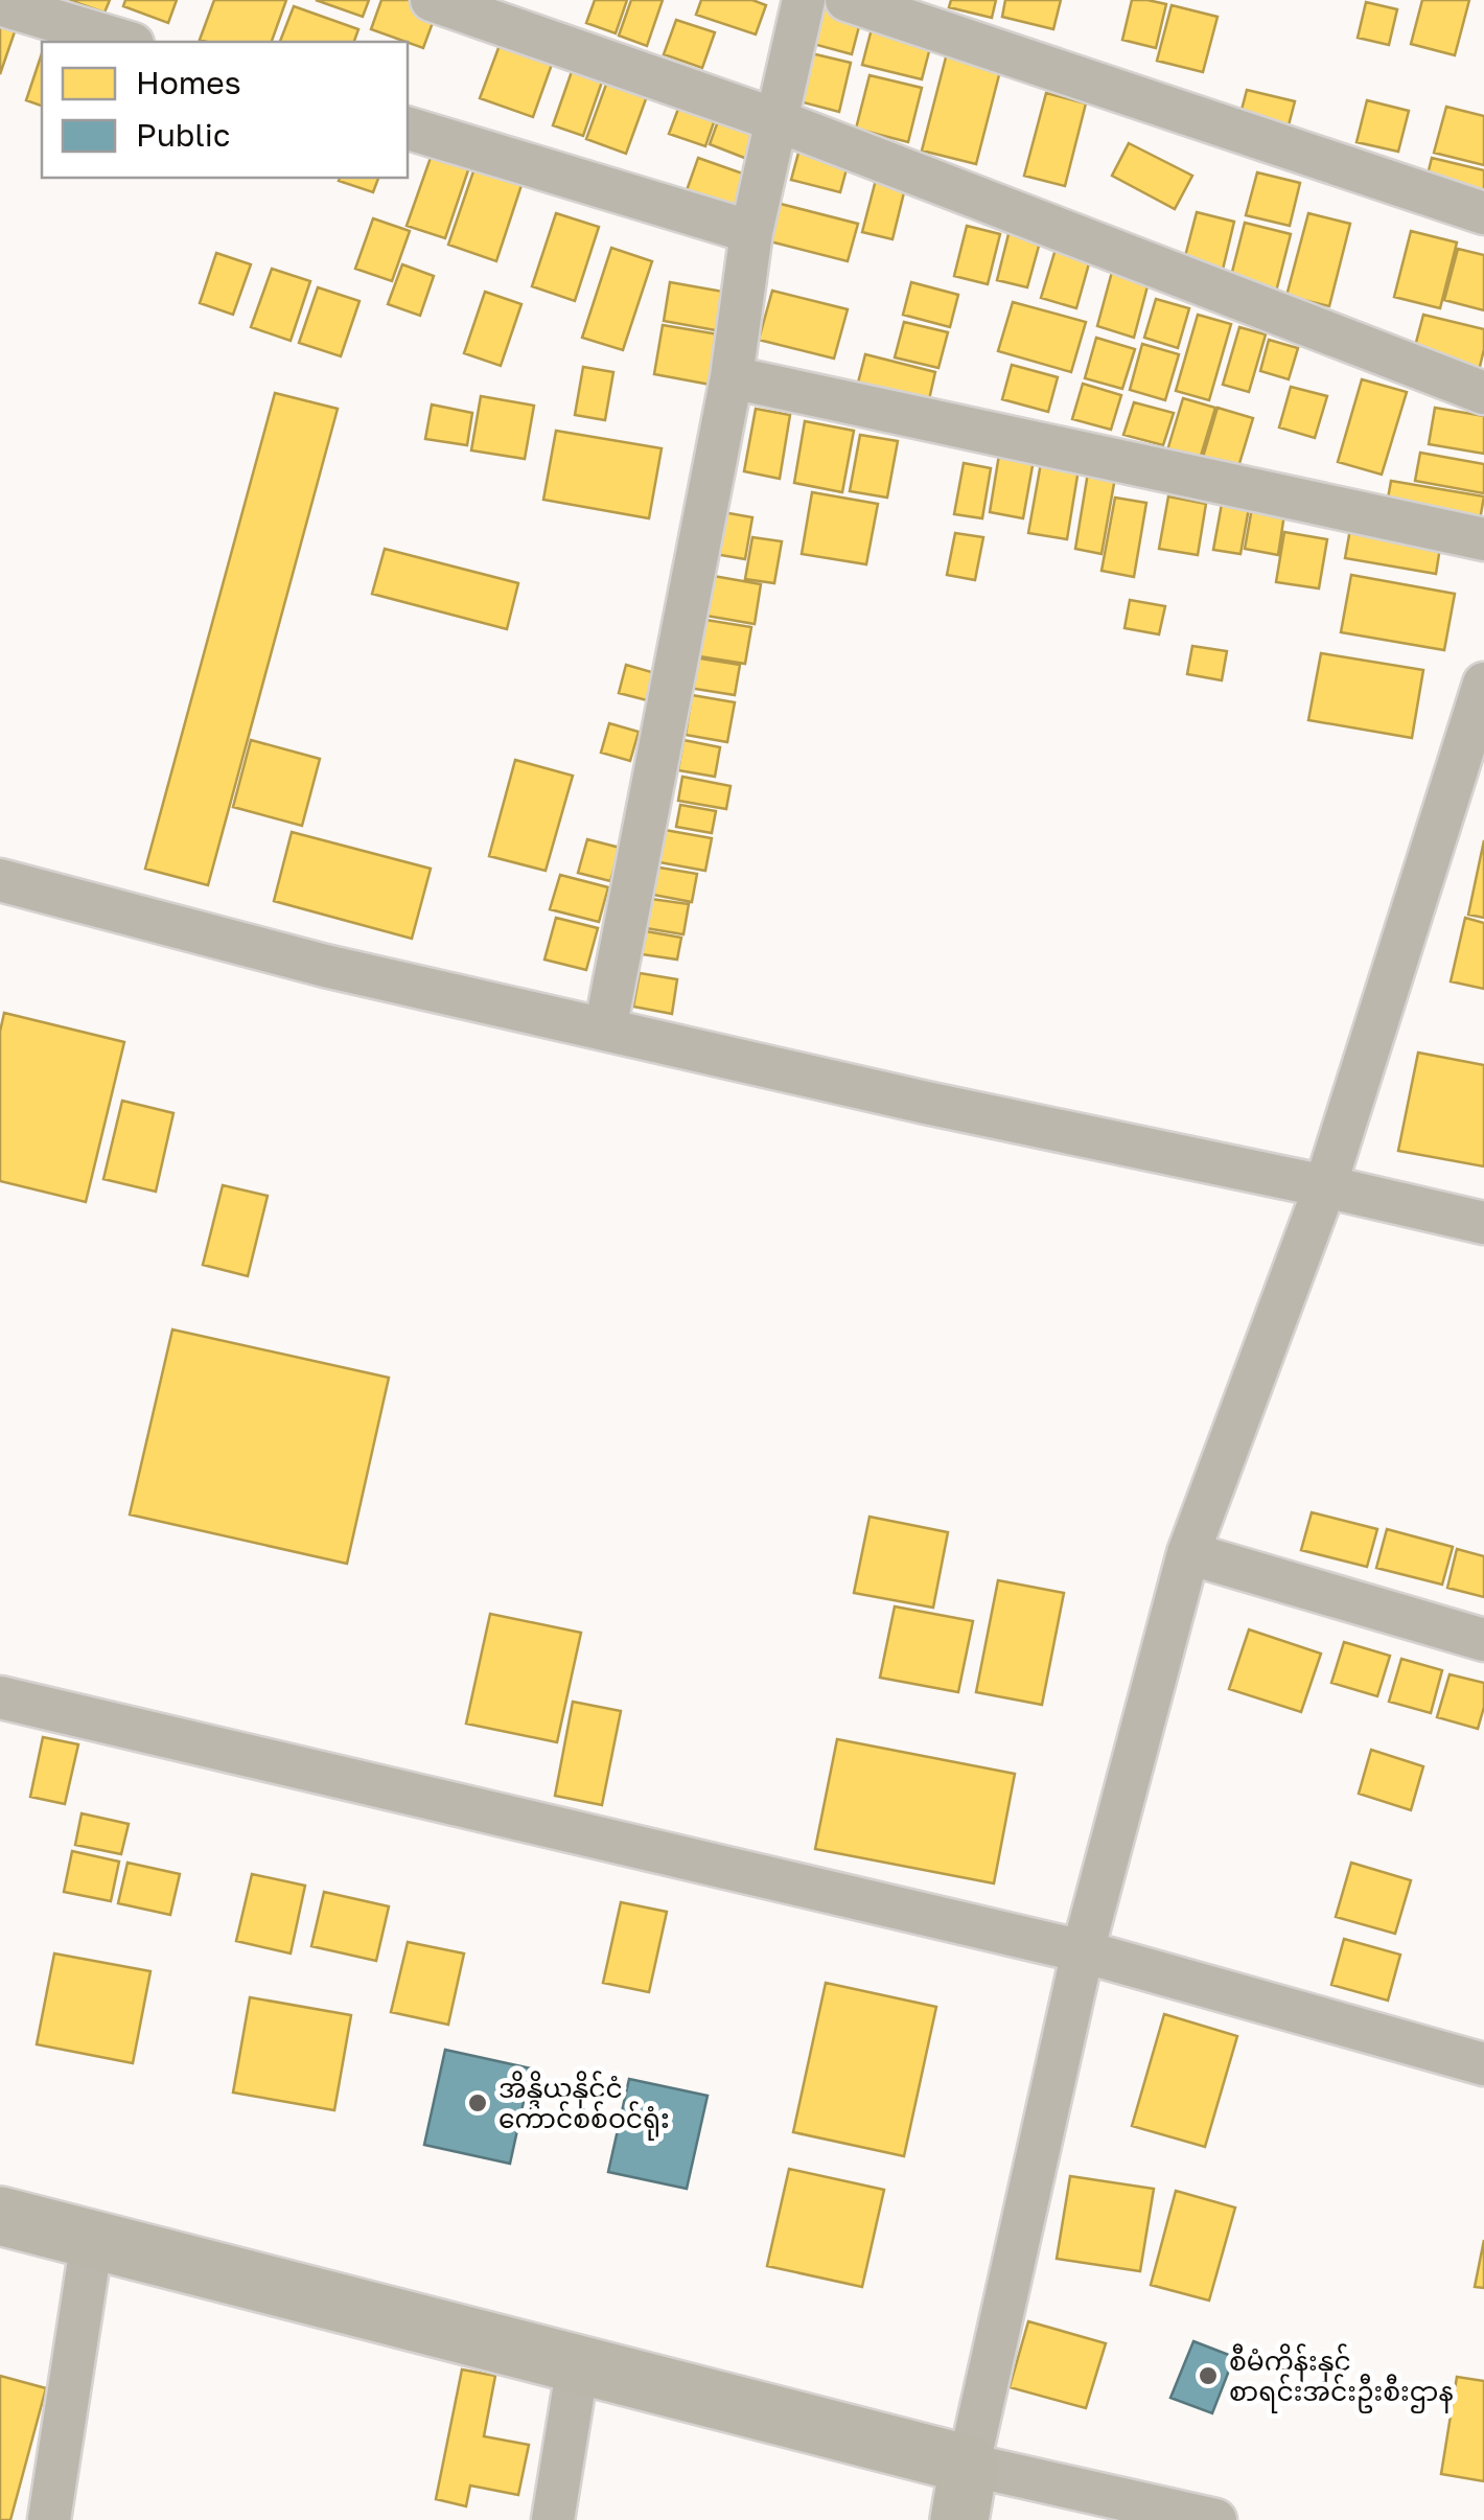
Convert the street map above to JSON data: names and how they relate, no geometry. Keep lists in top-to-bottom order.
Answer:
{
  "places": ["အိန္ဒိယနိုင်ငံ ကောင်စစ်ဝင်ရုံး", "စီမံကိန်းနှင့် စာရင်းအင်းဦးစီးဌာန"],
  "legend": ["Homes", "Public"]
}
